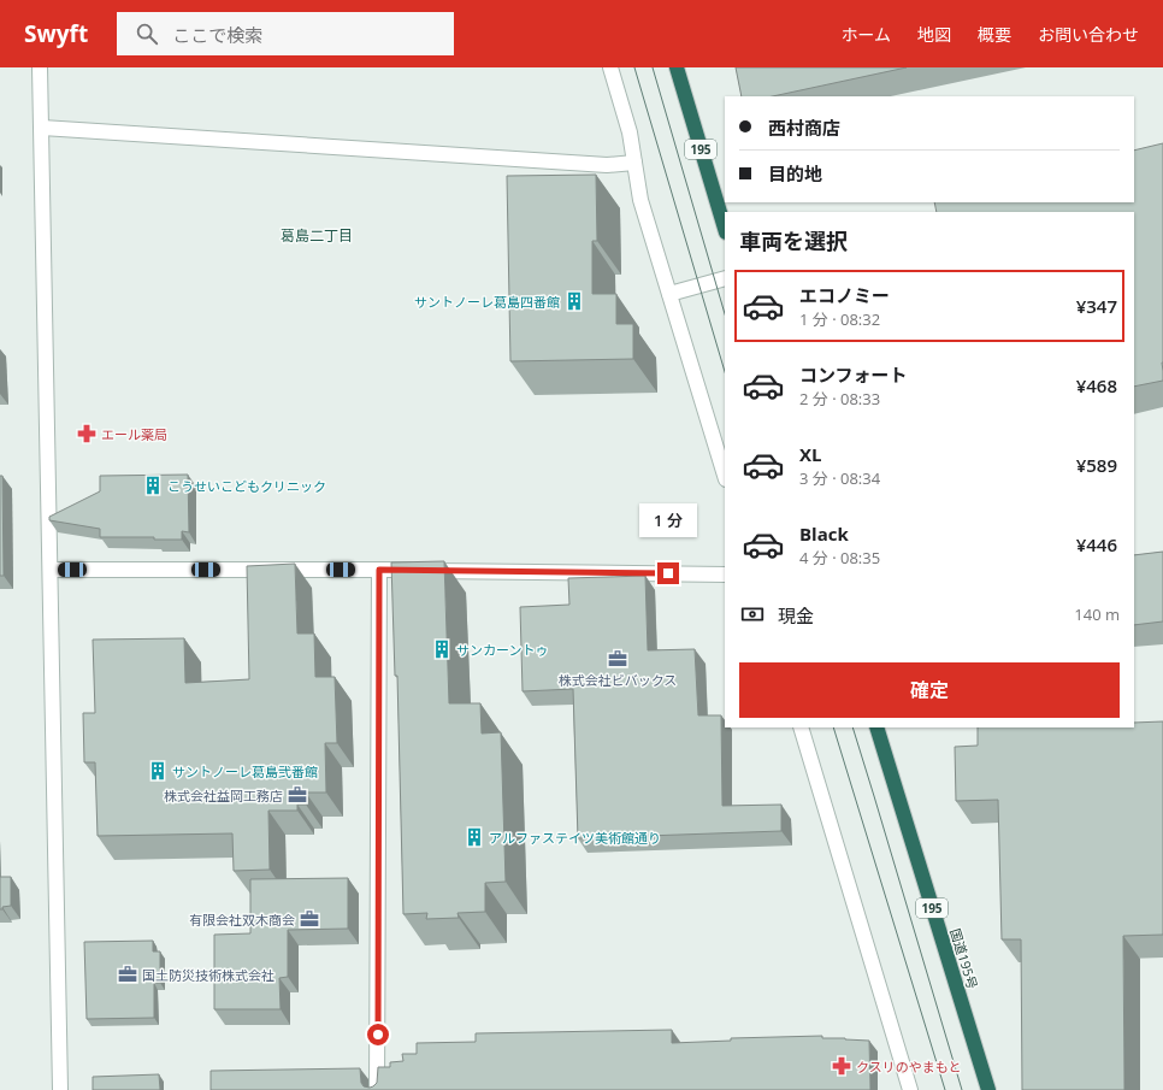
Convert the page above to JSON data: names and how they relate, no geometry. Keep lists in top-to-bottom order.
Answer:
{
  "streets": {
    "highway": ["195", "国道195号"]
  },
  "districts": ["葛島二丁目"],
  "places": {
    "building": [
      "サントノーレ葛島四番館",
      "こうせいこどもクリニック",
      "サンカーントゥ",
      "サントノーレ葛島弐番館",
      "アルファステイツ美術館通り"
    ],
    "pharmacy": ["エール薬局", "クスリのやまもと"],
    "office": [
      "株式会社ビバックス",
      "株式会社益岡工務店",
      "有限会社双木商会",
      "国土防災技術株式会社"
    ]
  },
  "page": {
    "header": "Swyft",
    "search": "ここで検索",
    "nav": [
      "ホーム",
      "地図",
      "概要",
      "お問い合わせ"
    ],
    "banner": ["西村商店", "目的地"],
    "heading": "車両を選択",
    "list": [
      {
        "name": "エコノミー",
        "note": "1 分 · 08:32",
        "value": "¥347"
      },
      {
        "name": "コンフォート",
        "note": "2 分 · 08:33",
        "value": "¥468"
      },
      {
        "name": "XL",
        "note": "3 分 · 08:34",
        "value": "¥589"
      },
      {
        "name": "Black",
        "note": "4 分 · 08:35",
        "value": "¥446"
      }
    ],
    "bubble": "1 分",
    "pay": ["現金", "140 m"],
    "buttons": "確定"
  }
}
